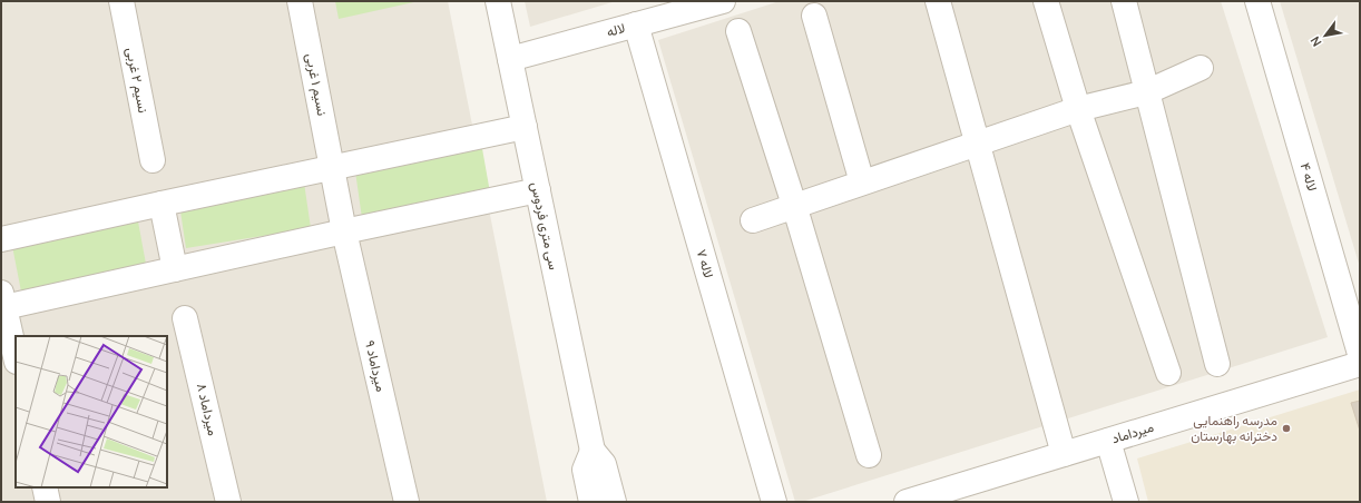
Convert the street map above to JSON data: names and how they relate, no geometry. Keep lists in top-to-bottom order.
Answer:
{
  "streets": {
    "street": [
      "لاله",
      "نسیم ۲ غربی",
      "نسیم ۱ غربی",
      "لاله ۴",
      "سی متری فردوس",
      "لاله ۷",
      "میرداماد ۹",
      "میرداماد ۸",
      "میرداماد"
    ]
  },
  "crossings": [
    ["لاله", "سی متری فردوس"],
    ["لاله", "لاله ۷"],
    ["نسیم ۱ غربی", "میرداماد ۹"]
  ],
  "places": ["مدرسه راهنمایی دخترانه بهارستان"],
  "north": "bottom left"
}
